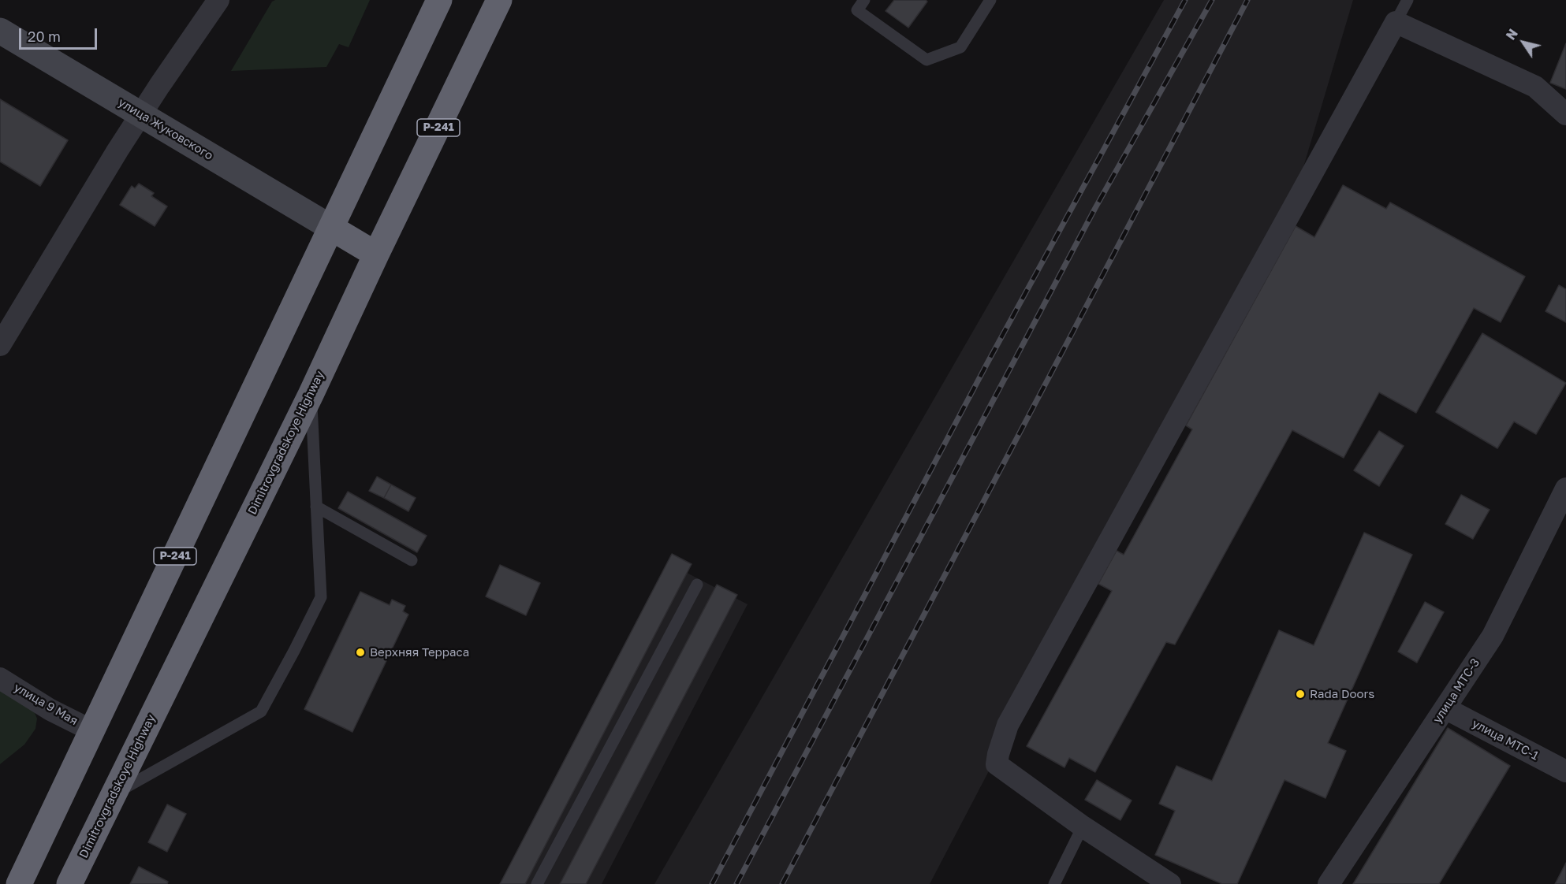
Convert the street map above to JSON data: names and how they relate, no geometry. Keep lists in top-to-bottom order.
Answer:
{
  "streets": {
    "highway": ["Р-241", "Dimitrovgradskoye Highway"],
    "street": [
      "улица Жуковского",
      "улица МТС-3",
      "улица 9 Мая",
      "улица МТС-1"
    ]
  },
  "crossings": [
    ["Р-241", "улица Жуковского"],
    ["Р-241", "улица 9 Мая"],
    ["улица МТС-3", "улица МТС-1"]
  ],
  "places": ["Верхняя Терраса", "Rada Doors"],
  "scale_bar": "20 m",
  "north": "top left"
}
